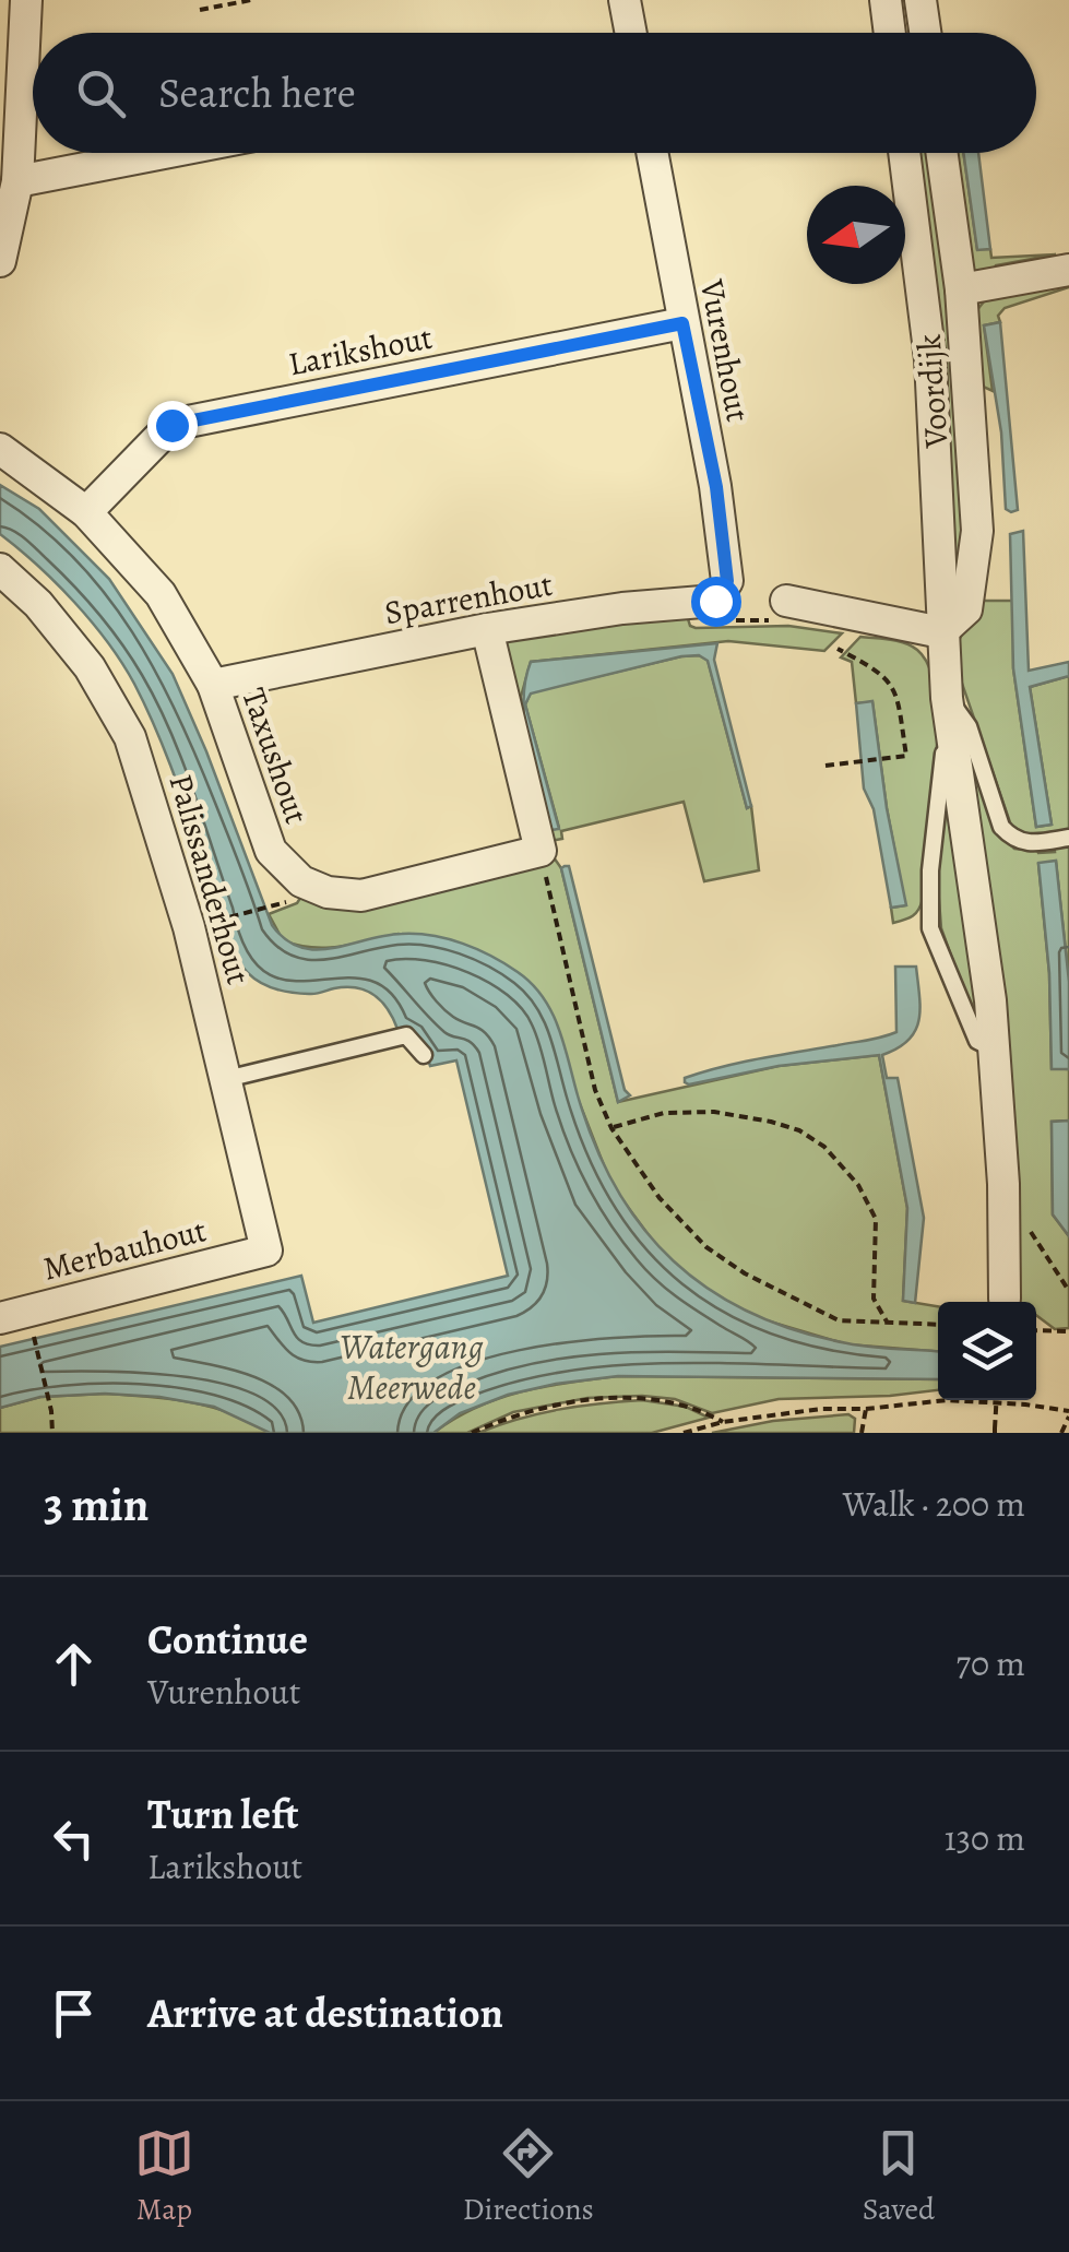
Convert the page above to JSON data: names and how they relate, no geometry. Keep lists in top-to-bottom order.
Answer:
{
  "streets": {
    "street": [
      "Larikshout",
      "Vurenhout",
      "Voordijk",
      "Sparrenhout",
      "Taxushout",
      "Palissanderhout",
      "Merbauhout"
    ]
  },
  "crossings": [
    ["Larikshout", "Vurenhout"],
    ["Larikshout", "Taxushout"],
    ["Vurenhout", "Sparrenhout"],
    ["Sparrenhout", "Taxushout"],
    ["Palissanderhout", "Merbauhout"]
  ],
  "water": ["Watergang Meerwede"],
  "north": "left",
  "page": {
    "search": "Search here",
    "heading": ["3 min", "Walk · 200 m"],
    "list": [
      ["Continue", "Vurenhout", "70 m"],
      ["Turn left", "Larikshout", "130 m"],
      "Arrive at destination"
    ],
    "nav": ["Map", "Directions", "Saved"]
  }
}
